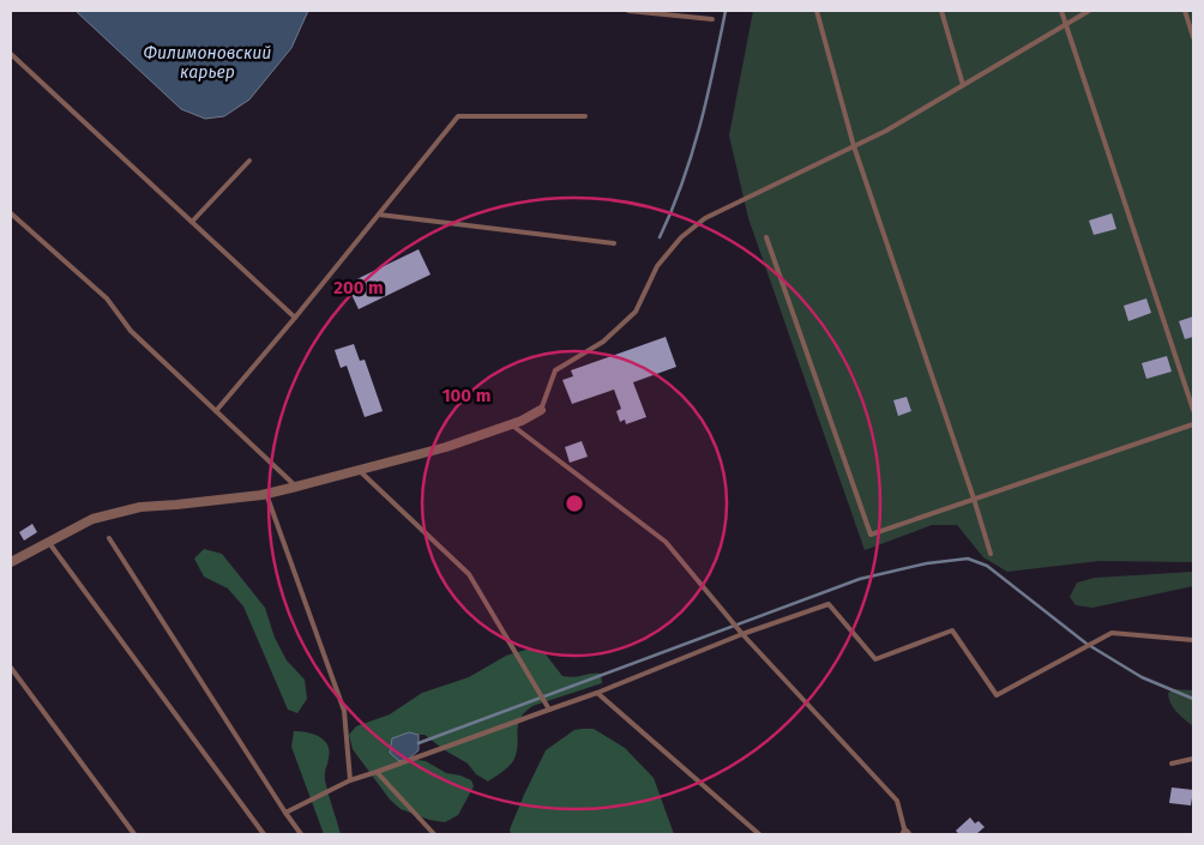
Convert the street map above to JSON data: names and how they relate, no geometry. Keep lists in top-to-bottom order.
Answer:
{
  "water": ["Филимоновский карьер"],
  "rings": ["200 m", "100 m"]
}
